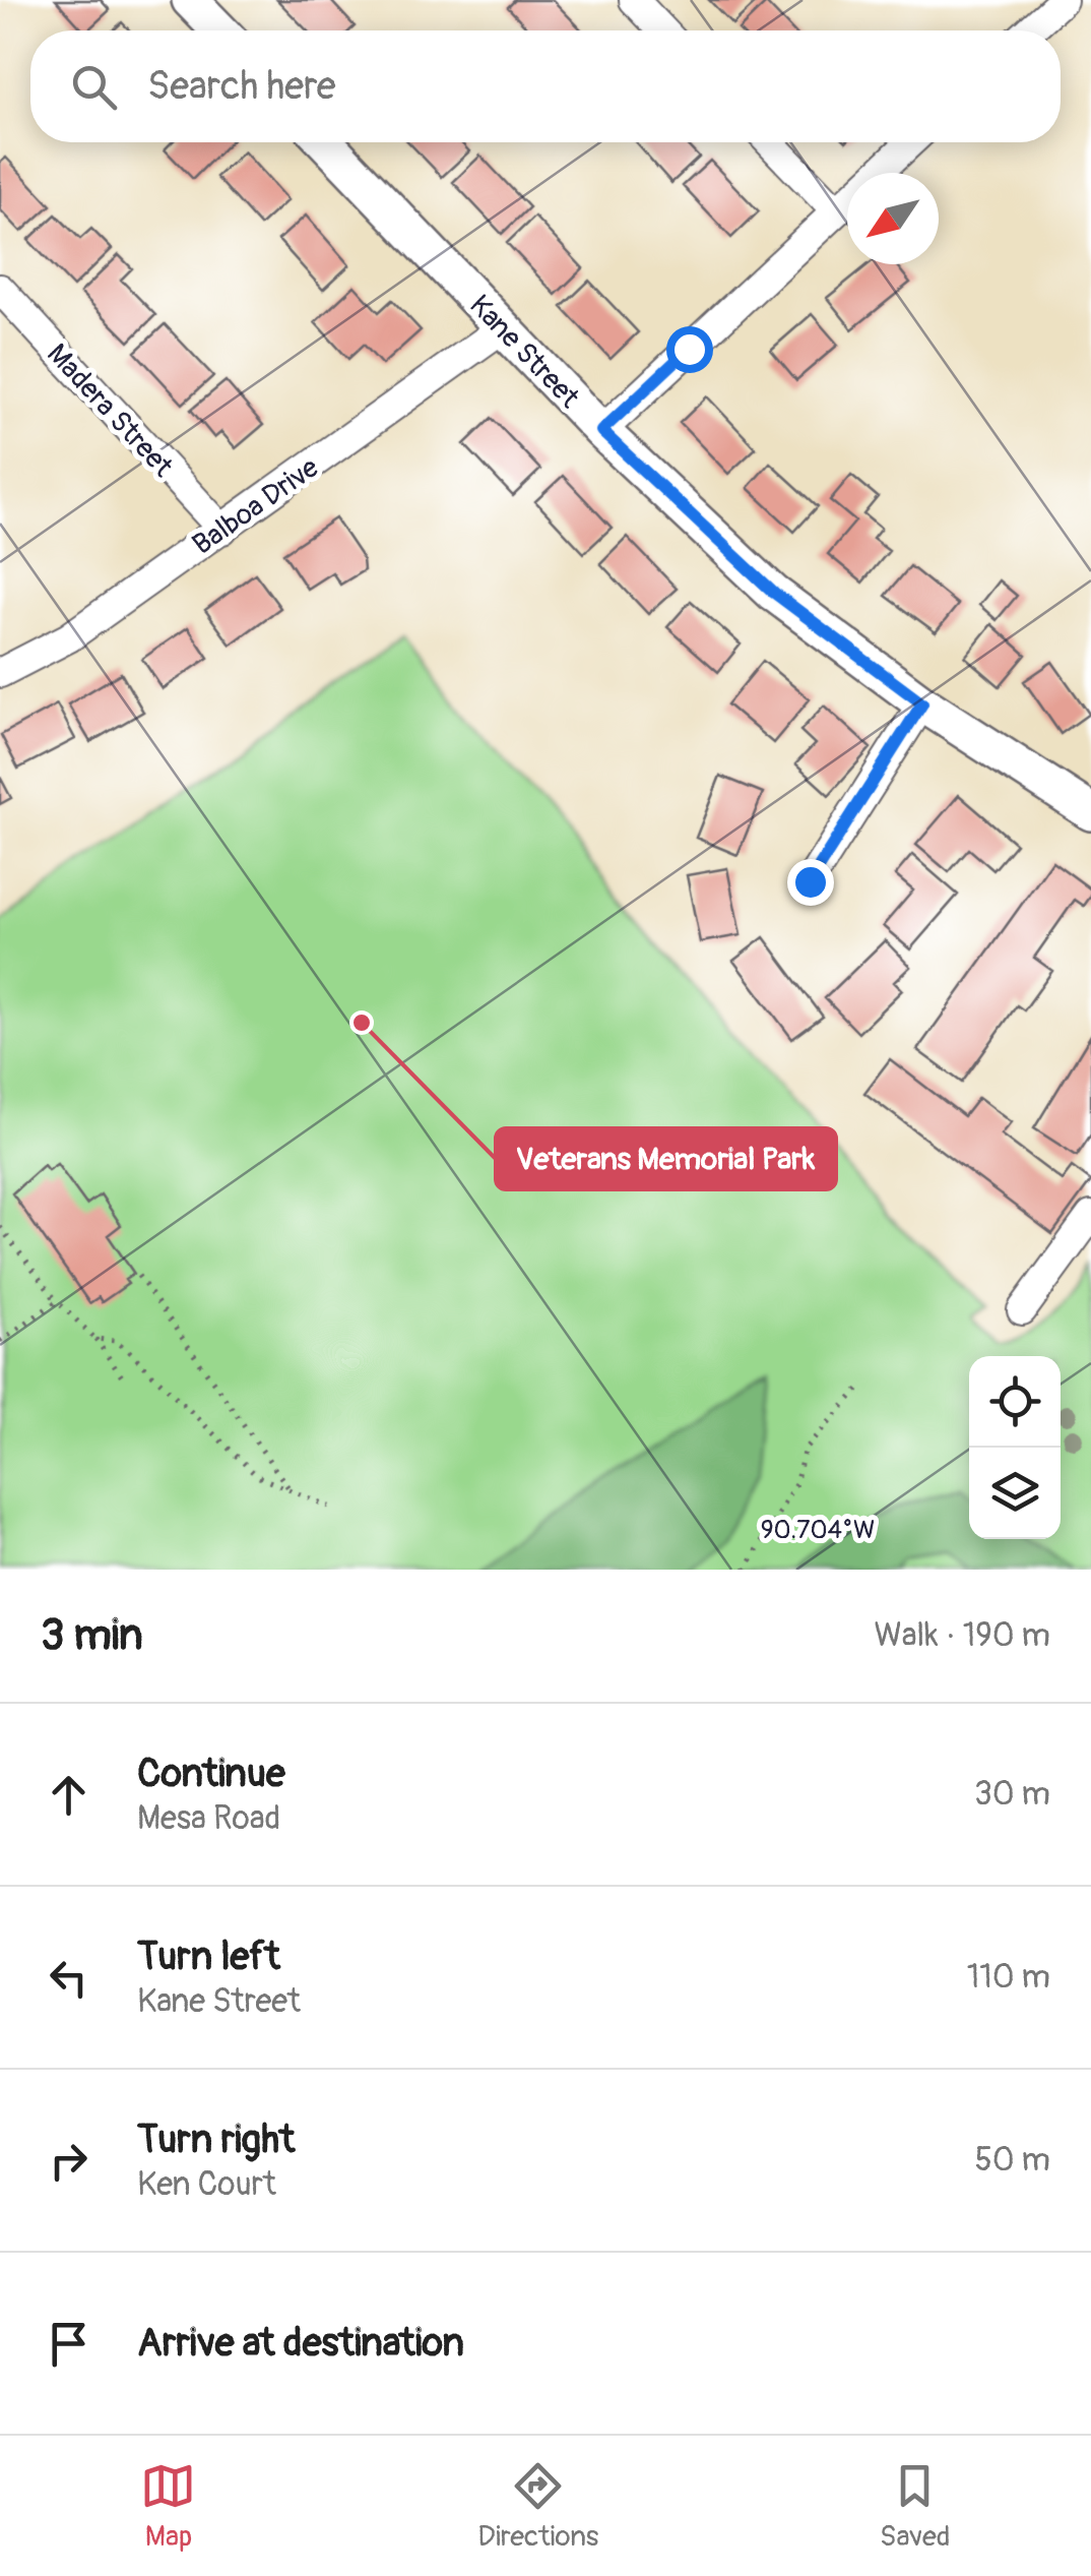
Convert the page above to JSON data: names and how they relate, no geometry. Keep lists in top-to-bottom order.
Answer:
{
  "streets": {
    "street": ["Kane Street", "Madera Street", "Balboa Drive"]
  },
  "crossings": [
    ["Kane Street", "Balboa Drive"],
    ["Madera Street", "Balboa Drive"]
  ],
  "places": ["Veterans Memorial Park"],
  "north": "bottom left",
  "page": {
    "search": "Search here",
    "heading": ["3 min", "Walk · 190 m"],
    "list": [
      ["Continue", "Mesa Road", "30 m"],
      ["Turn left", "Kane Street", "110 m"],
      ["Turn right", "Ken Court", "50 m"],
      "Arrive at destination"
    ],
    "nav": ["Map", "Directions", "Saved"]
  },
  "coordinates": ["90.704°W"]
}
